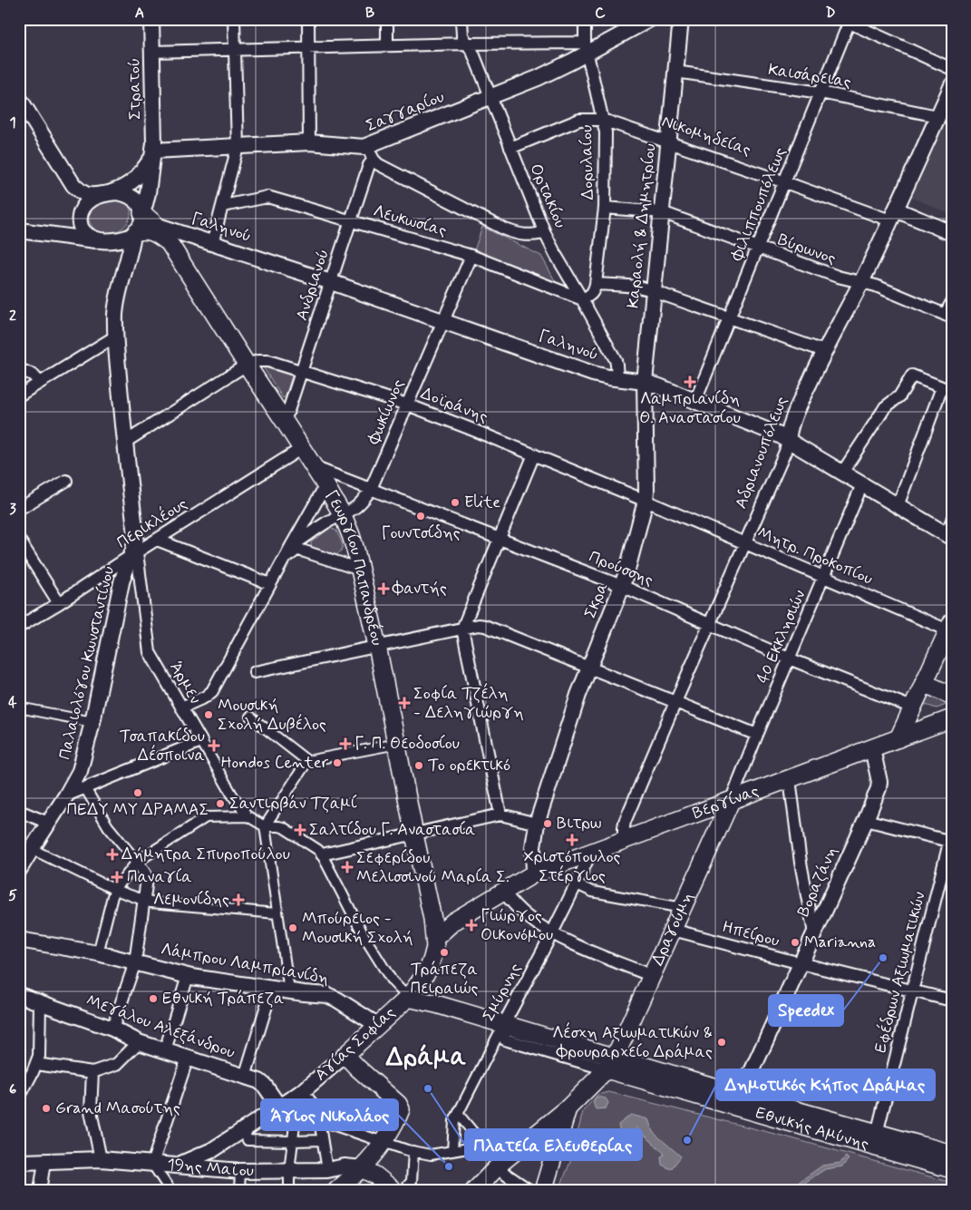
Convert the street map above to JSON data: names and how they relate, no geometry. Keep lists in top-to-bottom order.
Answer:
{
  "streets": {
    "main road": [
      "Γεωργίου Παπανδρέου",
      "Βεργίνας",
      "Δραγούμη",
      "Αγίας Σοφίας",
      "Εθνικής Αμύνης",
      "19ης Μαΐου"
    ],
    "street": [
      "Καισάρειας",
      "Στρατού",
      "Σαγγαρίου",
      "Νικομηδείας",
      "Δορυλαίου",
      "Ορτακίου",
      "Φιλιππουπόλεως",
      "Λευκωσίας",
      "Καραολή & Δημητρίου",
      "Γαληνού",
      "Βύρωνος",
      "Ανδριανού",
      "Δοϊράνης",
      "Φωκίωνος",
      "Αδριανουπόλεως",
      "Περικλέους",
      "Μητρ. Προκοπίου",
      "Προύσσης",
      "Σκρα",
      "40 Εκκλησιών",
      "Παλαιολόγου Κωνσταντίνου",
      "Άρμεν",
      "Βοραζάνη",
      "Ηπείρου",
      "Λάμπρου Λαμπριανίδη",
      "Εφέδρων Αξιωματικών",
      "Σμύρνης",
      "Μεγάλου Αλεξάνδρου"
    ]
  },
  "crossings": [
    ["Καισάρειας", "Φιλιππουπόλεως"],
    ["Καισάρειας", "Καραολή & Δημητρίου"],
    ["Καισάρειας", "Αδριανουπόλεως"],
    ["Στρατού", "Σαγγαρίου"],
    ["Στρατού", "Γεωργίου Παπανδρέου"],
    ["Στρατού", "Παλαιολόγου Κωνσταντίνου"],
    ["Σαγγαρίου", "Δορυλαίου"],
    ["Σαγγαρίου", "Ορτακίου"],
    ["Νικομηδείας", "Δορυλαίου"],
    ["Νικομηδείας", "Ορτακίου"],
    ["Νικομηδείας", "Φιλιππουπόλεως"],
    ["Νικομηδείας", "Καραολή & Δημητρίου"],
    ["Νικομηδείας", "Αδριανουπόλεως"],
    ["Δορυλαίου", "Βύρωνος"],
    ["Ορτακίου", "Λευκωσίας"],
    ["Ορτακίου", "Γαληνού"],
    ["Φιλιππουπόλεως", "Γαληνού"],
    ["Φιλιππουπόλεως", "Βύρωνος"],
    ["Λευκωσίας", "Ανδριανού"],
    ["Λευκωσίας", "Φωκίωνος"],
    ["Καραολή & Δημητρίου", "Γαληνού"],
    ["Καραολή & Δημητρίου", "Βύρωνος"],
    ["Καραολή & Δημητρίου", "Σκρα"],
    ["Γαληνού", "Ανδριανού"],
    ["Γαληνού", "Φωκίωνος"],
    ["Γαληνού", "Αδριανουπόλεως"],
    ["Γαληνού", "Γεωργίου Παπανδρέου"],
    ["Γαληνού", "Σκρα"],
    ["Γαληνού", "40 Εκκλησιών"],
    ["Βύρωνος", "Αδριανουπόλεως"],
    ["Ανδριανού", "Δοϊράνης"],
    ["Ανδριανού", "Γεωργίου Παπανδρέου"],
    ["Δοϊράνης", "Φωκίωνος"],
    ["Δοϊράνης", "Μητρ. Προκοπίου"],
    ["Δοϊράνης", "Γεωργίου Παπανδρέου"],
    ["Δοϊράνης", "Σκρα"],
    ["Φωκίωνος", "Προύσσης"],
    ["Φωκίωνος", "Γεωργίου Παπανδρέου"],
    ["Φωκίωνος", "Άρμεν"],
    ["Αδριανουπόλεως", "Μητρ. Προκοπίου"],
    ["Αδριανουπόλεως", "Προύσσης"],
    ["Αδριανουπόλεως", "Βεργίνας"],
    ["Περικλέους", "Γεωργίου Παπανδρέου"],
    ["Περικλέους", "Παλαιολόγου Κωνσταντίνου"],
    ["Περικλέους", "Άρμεν"],
    ["Μητρ. Προκοπίου", "Σκρα"],
    ["Μητρ. Προκοπίου", "40 Εκκλησιών"],
    ["Προύσσης", "Γεωργίου Παπανδρέου"],
    ["Προύσσης", "Σκρα"],
    ["Προύσσης", "40 Εκκλησιών"],
    ["Γεωργίου Παπανδρέου", "Παλαιολόγου Κωνσταντίνου"],
    ["Γεωργίου Παπανδρέου", "Βεργίνας"],
    ["Γεωργίου Παπανδρέου", "Αγίας Σοφίας"],
    ["Σκρα", "Βεργίνας"],
    ["40 Εκκλησιών", "Βεργίνας"],
    ["40 Εκκλησιών", "Δραγούμη"],
    ["Παλαιολόγου Κωνσταντίνου", "Άρμεν"],
    ["Βεργίνας", "Βοραζάνη"],
    ["Βεργίνας", "Δραγούμη"],
    ["Βεργίνας", "Σμύρνης"],
    ["Βεργίνας", "Αγίας Σοφίας"],
    ["Βοραζάνη", "Ηπείρου"],
    ["Βοραζάνη", "Εθνικής Αμύνης"],
    ["Δραγούμη", "Ηπείρου"],
    ["Δραγούμη", "Εθνικής Αμύνης"],
    ["Ηπείρου", "Εφέδρων Αξιωματικών"],
    ["Λάμπρου Λαμπριανίδη", "Αγίας Σοφίας"],
    ["Εφέδρων Αξιωματικών", "Εθνικής Αμύνης"],
    ["Σμύρνης", "Εθνικής Αμύνης"],
    ["Μεγάλου Αλεξάνδρου", "Αγίας Σοφίας"],
    ["Αγίας Σοφίας", "Εθνικής Αμύνης"],
    ["Αγίας Σοφίας", "19ης Μαΐου"]
  ],
  "districts": ["Δράμα"],
  "places": {
    "health": [
      "Λαμπριανίδη Θ. Αναστασίου",
      "Φαντής",
      "Σοφία Τζέλη - Δεληγιώργη",
      "Γ. Π. Θεοδοσίου",
      "Τσαπακίδου Δέσποινα",
      "Σαλτίδου Γ. Αναστασία",
      "Χριστόπουλος Στέργιος",
      "Δήμητρα Σπυροπούλου",
      "Σεφερίδου Μελισσινού Μαρία Σ.",
      "Παναγία",
      "Λεμονίδης",
      "Γιώργος Οικονόμου"
    ],
    "other": [
      "Elite",
      "Γουντσίδης",
      "Μουσική Σχολή Δυβέλος",
      "Hondos Center",
      "Το ορεκτικό",
      "ΠΕΔΥ ΜΥ ΔΡΑΜΑΣ",
      "Σαντιρβάν Τζαμί",
      "Βιτρω",
      "Μπούρειος - Μουσική Σχολή",
      "Marianna",
      "Τράπεζα Πειραιώς",
      "Speedex",
      "Εθνική Τράπεζα",
      "Λέσχη Αξιωματικών & Φρουραρχείο Δράμας",
      "Πλατεία Ελευθερίας",
      "Grand Μασούτης",
      "Δημοτικός Κήπος Δράμας",
      "Άγιος Νικολάος"
    ]
  },
  "grid": {
    "columns": [
      "A",
      "B",
      "C",
      "D"
    ],
    "rows": [
      "1",
      "2",
      "3",
      "4",
      "5",
      "6"
    ]
  }
}
